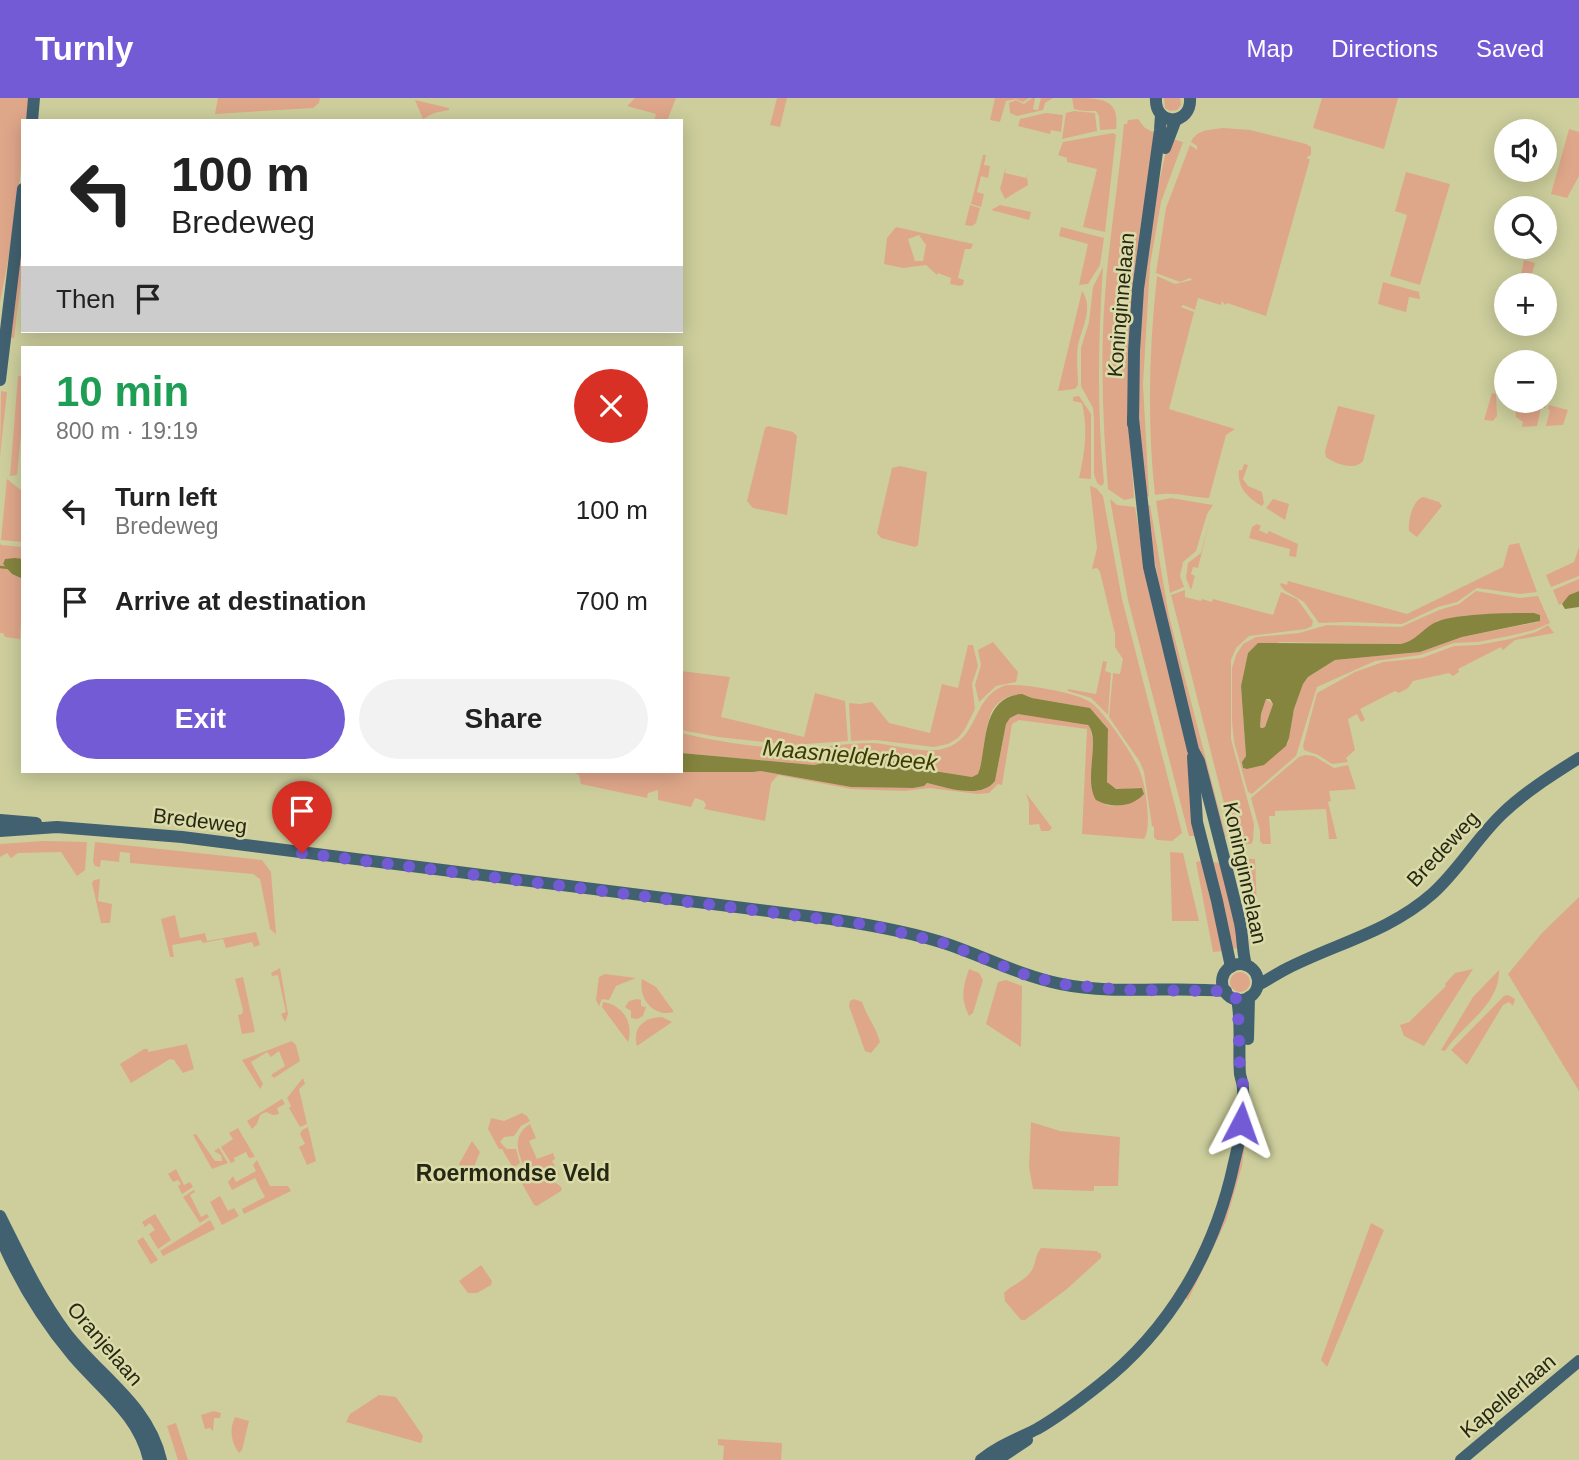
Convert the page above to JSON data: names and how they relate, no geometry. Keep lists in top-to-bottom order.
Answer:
{
  "streets": {
    "street": [
      "Koninginnelaan",
      "Bredeweg",
      "Oranjelaan",
      "Kapellerlaan"
    ]
  },
  "crossings": [
    ["Koninginnelaan", "Bredeweg"]
  ],
  "districts": ["Roermondse Veld"],
  "water": ["Maasnielderbeek"],
  "page": {
    "header": "Turnly",
    "nav": ["Map", "Directions", "Saved"],
    "map_buttons": ["+", "−"],
    "turn": ["100 m", "Bredeweg"],
    "then": "Then",
    "heading": ["10 min", "800 m · 19:19"],
    "list": [
      {
        "name": "Turn left",
        "note": "Bredeweg",
        "value": "100 m"
      },
      {
        "name": "Arrive at destination",
        "value": "700 m"
      }
    ],
    "buttons": ["Exit", "Share"]
  }
}
